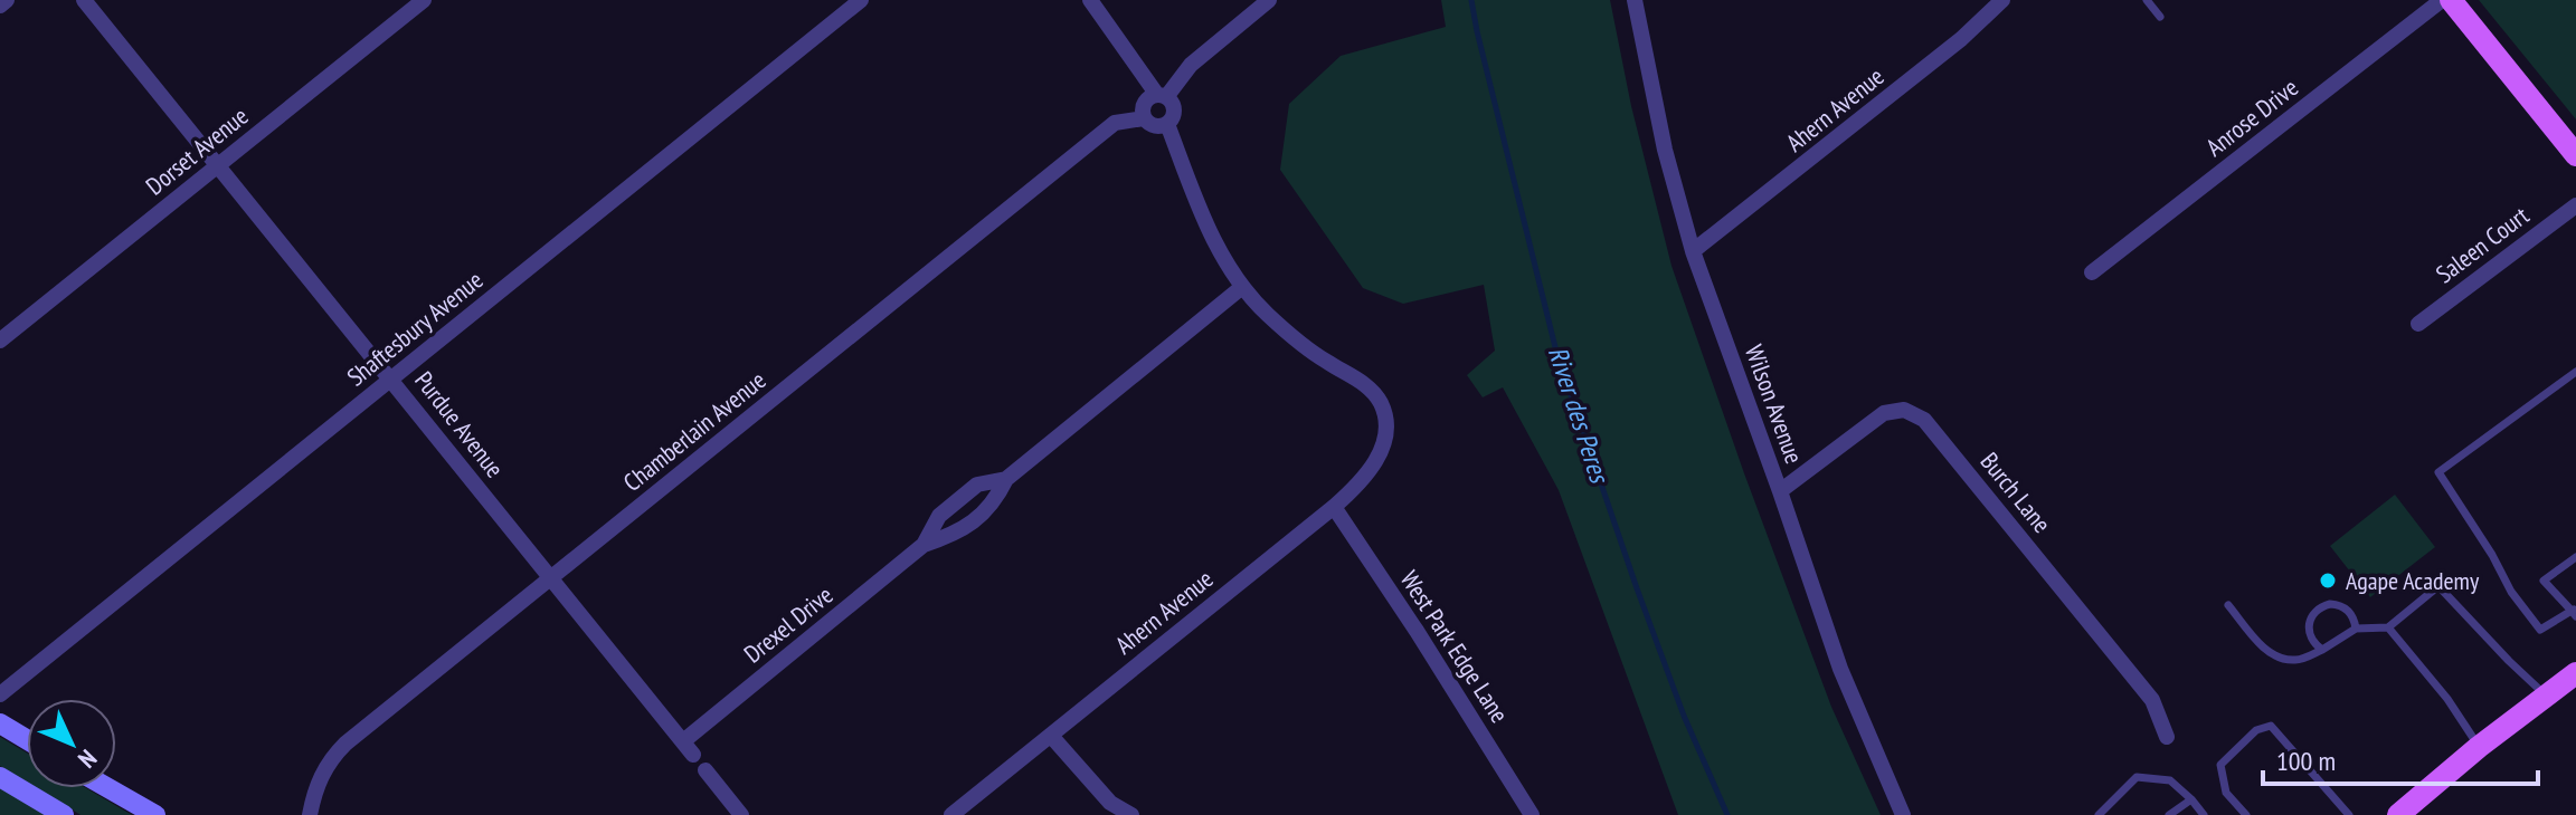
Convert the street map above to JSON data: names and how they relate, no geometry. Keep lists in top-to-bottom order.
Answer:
{
  "streets": {
    "street": [
      "Ahern Avenue",
      "Anrose Drive",
      "Dorset Avenue",
      "Saleen Court",
      "Shaftesbury Avenue",
      "Wilson Avenue",
      "Purdue Avenue",
      "Chamberlain Avenue",
      "Burch Lane",
      "Drexel Drive",
      "West Park Edge Lane"
    ]
  },
  "crossings": [
    ["Ahern Avenue", "Wilson Avenue"],
    ["Ahern Avenue", "Drexel Drive"],
    ["Ahern Avenue", "West Park Edge Lane"],
    ["Dorset Avenue", "Purdue Avenue"],
    ["Shaftesbury Avenue", "Purdue Avenue"],
    ["Wilson Avenue", "Burch Lane"],
    ["Purdue Avenue", "Chamberlain Avenue"],
    ["Purdue Avenue", "Drexel Drive"]
  ],
  "water": ["River des Peres"],
  "places": ["Agape Academy"],
  "scale_bar": "100 m",
  "north": "bottom right"
}
